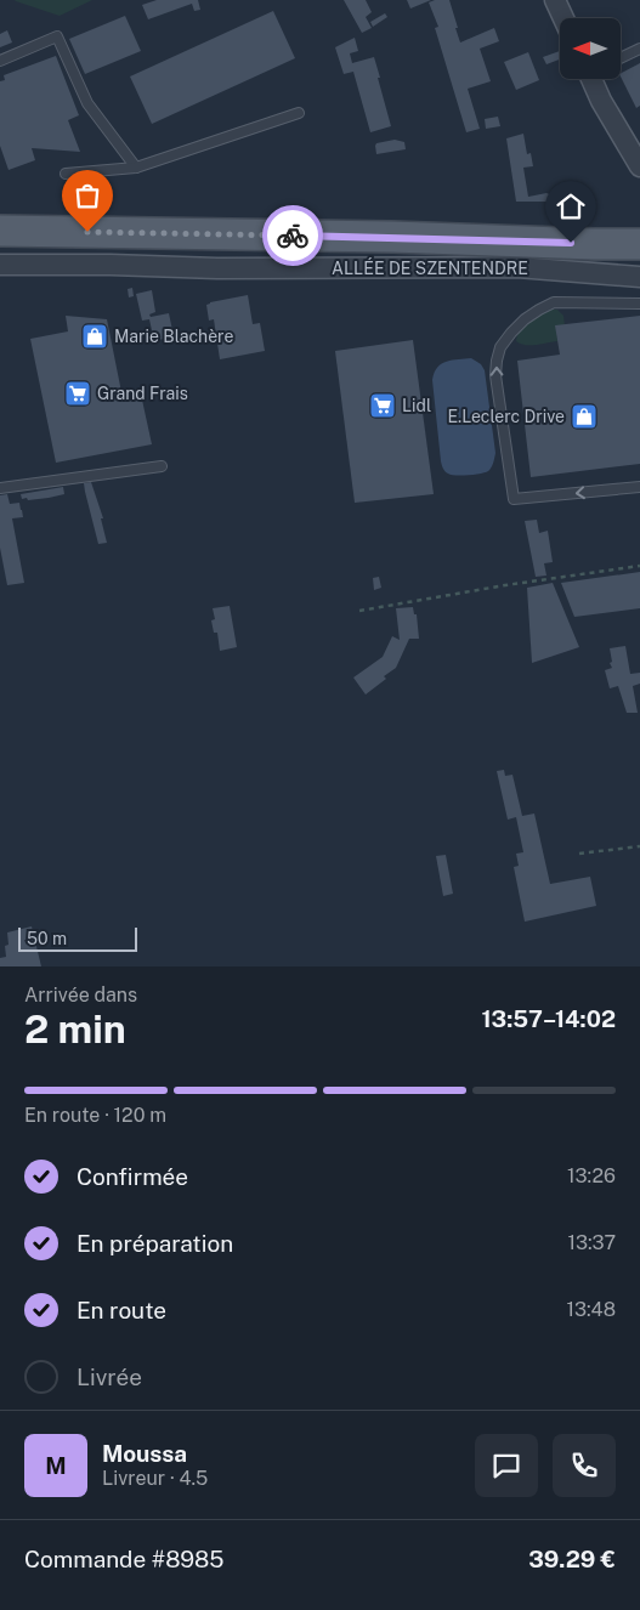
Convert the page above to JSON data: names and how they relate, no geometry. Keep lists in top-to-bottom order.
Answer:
{
  "streets": {
    "street": ["ALLÉE DE SZENTENDRE"]
  },
  "places": {
    "shop": ["Marie Blachère", "E.Leclerc Drive"],
    "supermarket": ["Grand Frais", "Lidl"]
  },
  "scale_bar": "50 m",
  "north": "left",
  "page": {
    "scale": "50 m",
    "heading": ["2 min", "Arrivée dans", "13:57–14:02"],
    "panel": [
      "Moussa",
      "Livreur · 4.5",
      "Commande #8985",
      "39.29 €"
    ],
    "bar": "En route · 120 m",
    "list": [
      ["Confirmée", "13:26"],
      ["En préparation", "13:37"],
      ["En route", "13:48"],
      "Livrée"
    ],
    "round": "M"
  }
}
